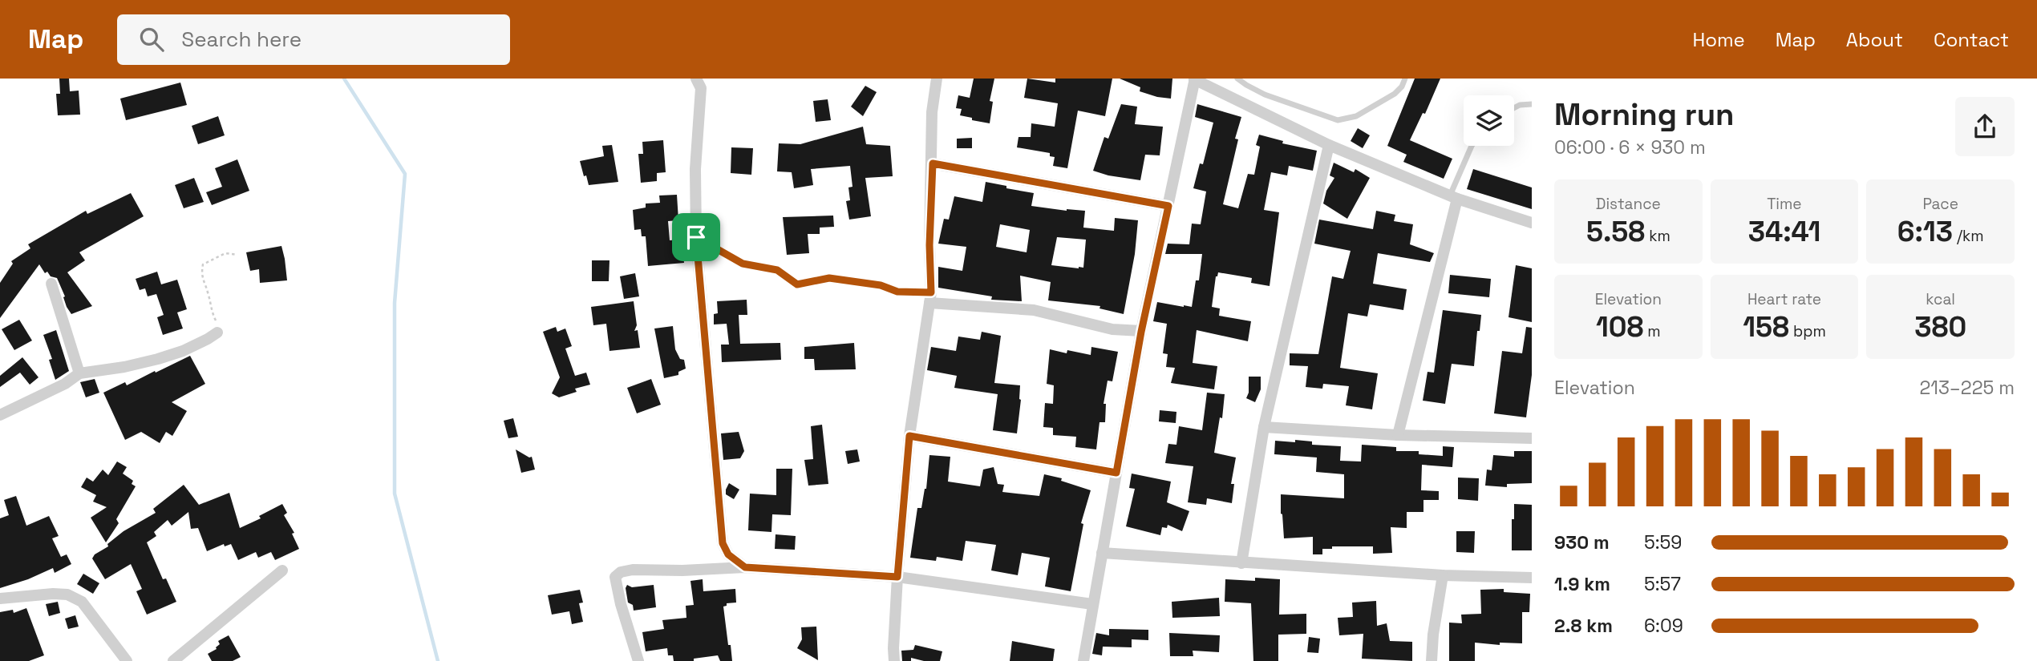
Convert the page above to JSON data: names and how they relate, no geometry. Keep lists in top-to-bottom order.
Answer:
{
  "page": {
    "header": "Map",
    "search": "Search here",
    "nav": [
      "Home",
      "Map",
      "About",
      "Contact"
    ],
    "heading": ["Morning run", "06:00 · 6 × 930 m"],
    "stats": [
      ["Distance", "5.58 km"],
      ["Time", "34:41"],
      ["Pace", "6:13 /km"],
      ["Elevation", "108 m"],
      ["Heart rate", "158 bpm"],
      ["kcal", "380"]
    ],
    "chart": ["Elevation", "213–225 m"],
    "list": [
      {
        "name": "930 m",
        "note": "5:59"
      },
      {
        "name": "1.9 km",
        "note": "5:57"
      },
      {
        "name": "2.8 km",
        "note": "6:09"
      }
    ]
  }
}
